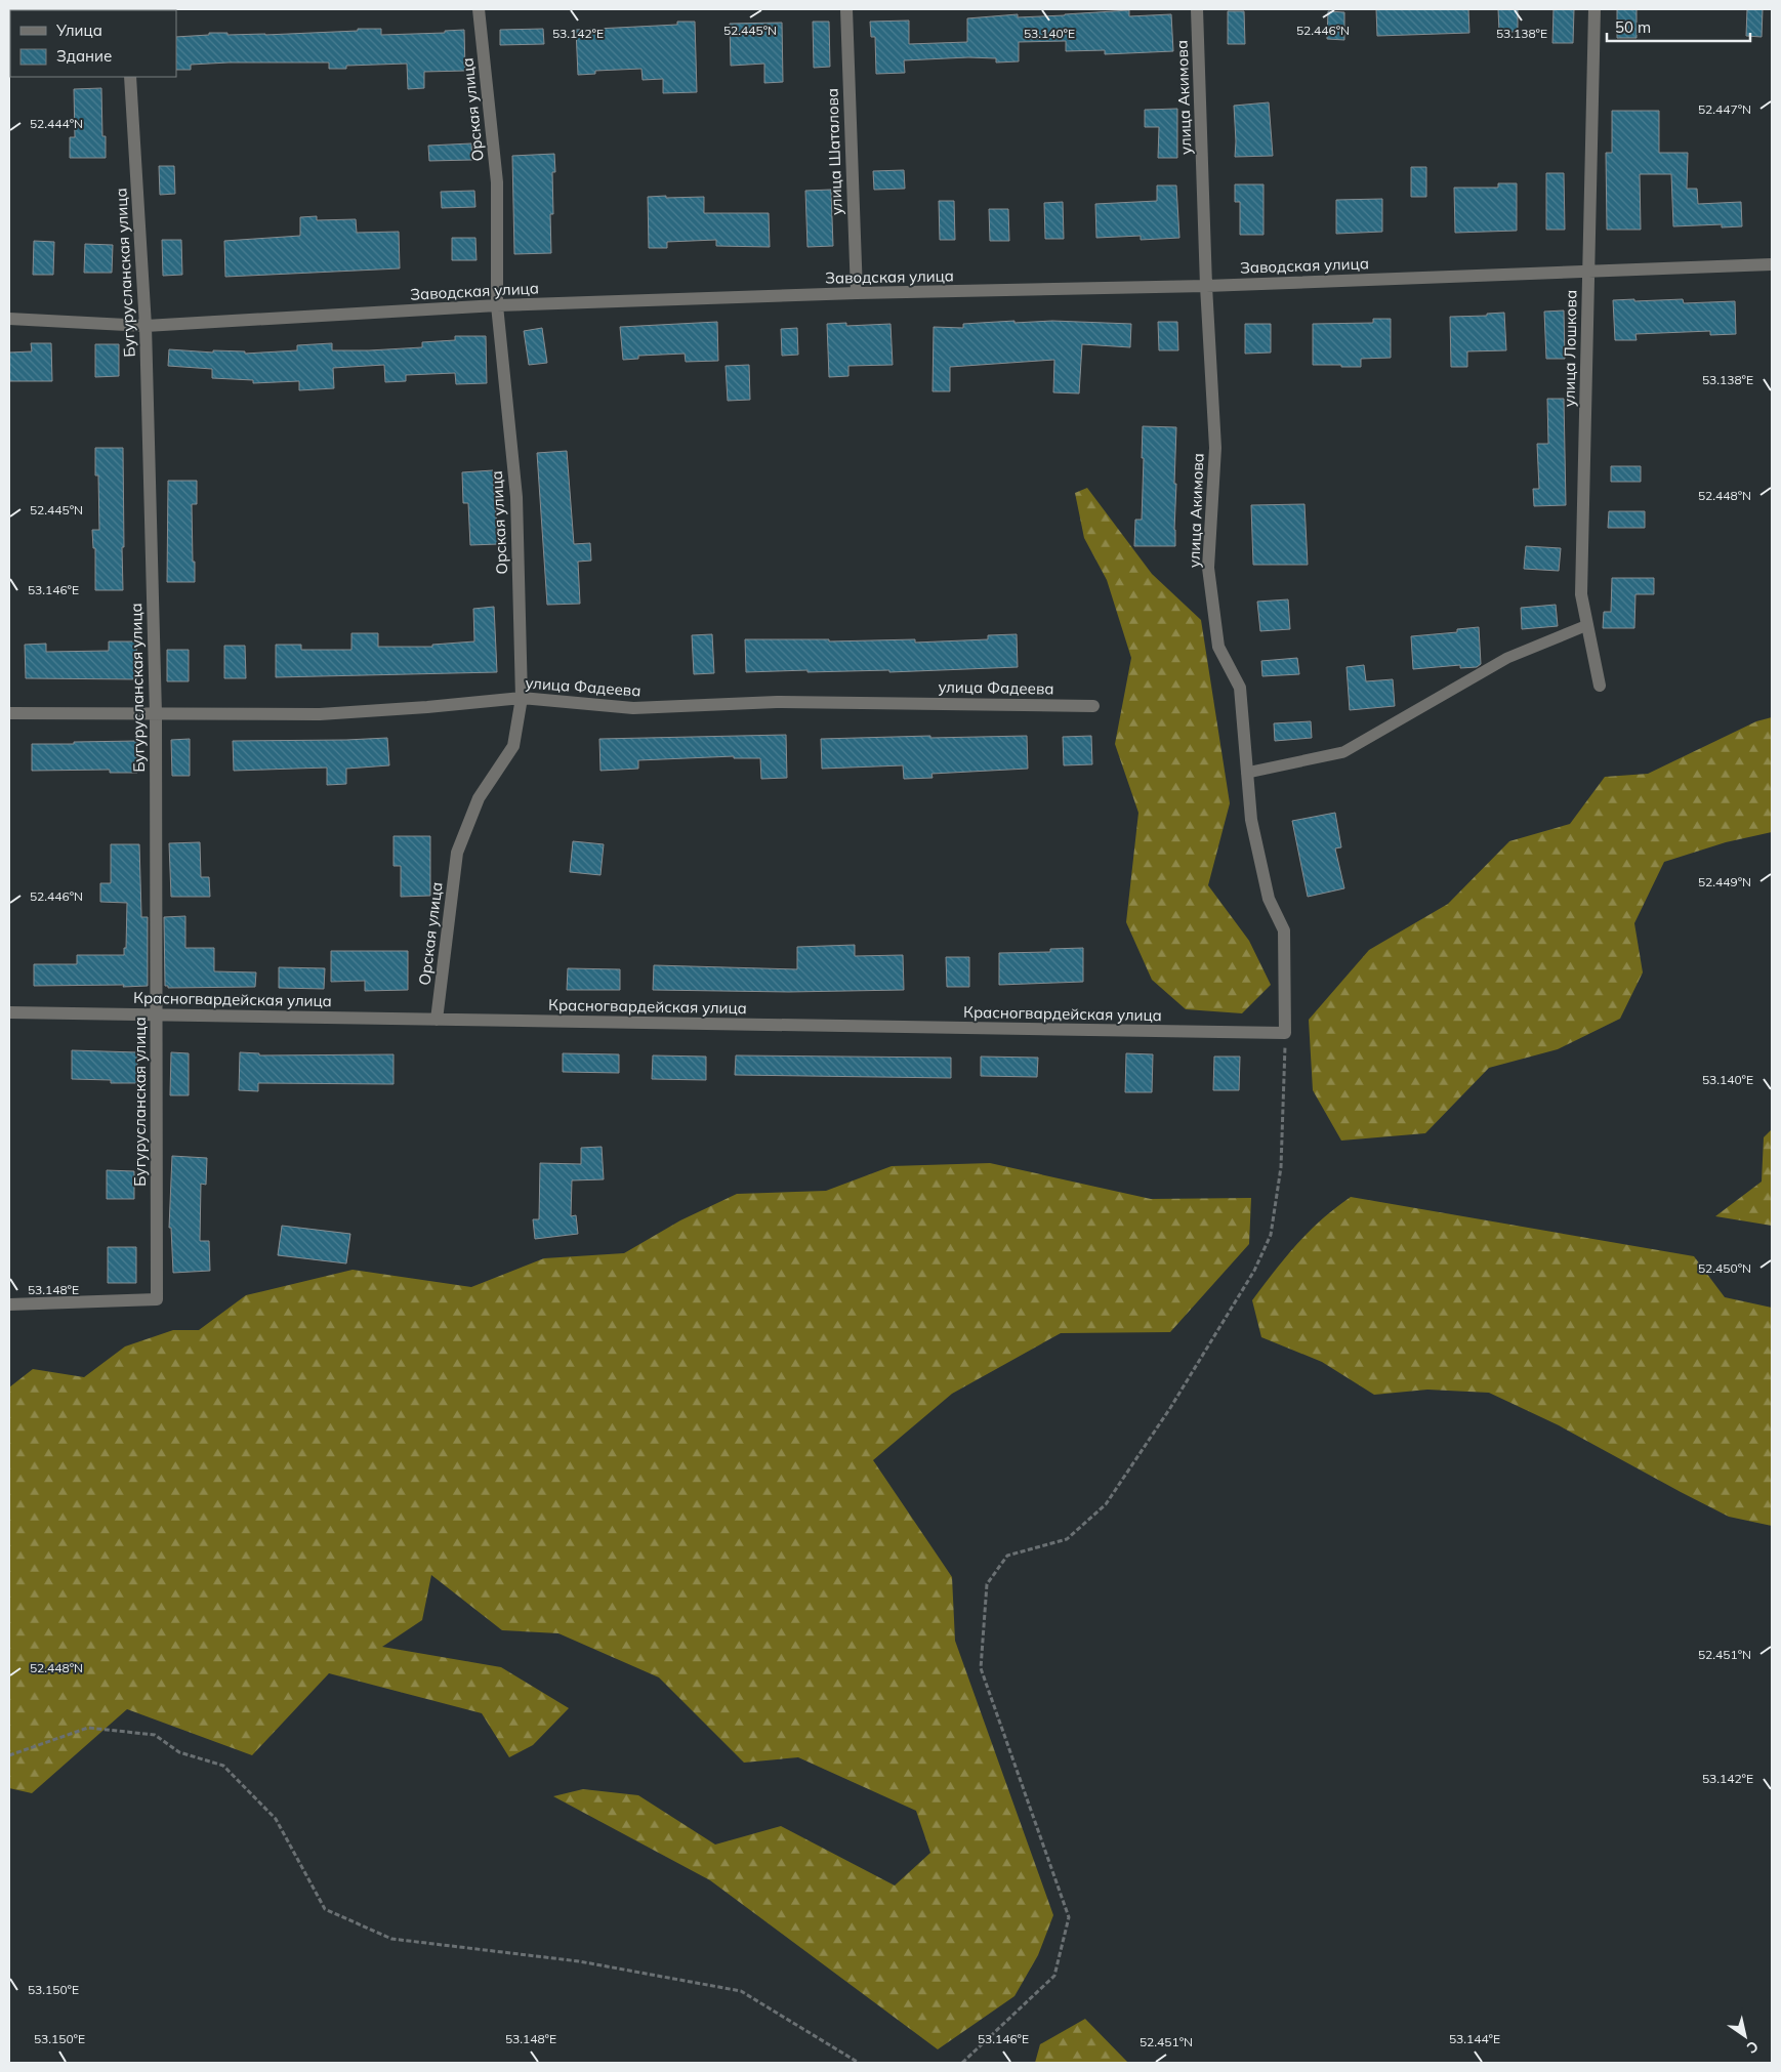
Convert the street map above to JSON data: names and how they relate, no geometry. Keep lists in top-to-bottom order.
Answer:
{
  "streets": {
    "street": [
      "улица Акимова",
      "Орская улица",
      "улица Шаталова",
      "Заводская улица",
      "Бугурусланская улица",
      "улица Лошкова",
      "улица Фадеева",
      "Красногвардейская улица"
    ]
  },
  "crossings": [
    ["улица Акимова", "Заводская улица"],
    ["улица Акимова", "Красногвардейская улица"],
    ["Орская улица", "Заводская улица"],
    ["Орская улица", "улица Фадеева"],
    ["Орская улица", "Красногвардейская улица"],
    ["улица Шаталова", "Заводская улица"],
    ["Заводская улица", "Бугурусланская улица"],
    ["Заводская улица", "улица Лошкова"],
    ["Бугурусланская улица", "улица Фадеева"],
    ["Бугурусланская улица", "Красногвардейская улица"]
  ],
  "legend": ["Улица", "Здание"],
  "scale_bar": "50 m",
  "north": "bottom right",
  "coordinates": [
    "52.445°N",
    "52.446°N",
    "53.142°E",
    "53.138°E",
    "53.140°E",
    "52.447°N",
    "52.444°N",
    "52.448°N",
    "53.146°E",
    "52.449°N",
    "52.450°N",
    "53.148°E",
    "52.451°N",
    "53.150°E",
    "53.144°E"
  ]
}
